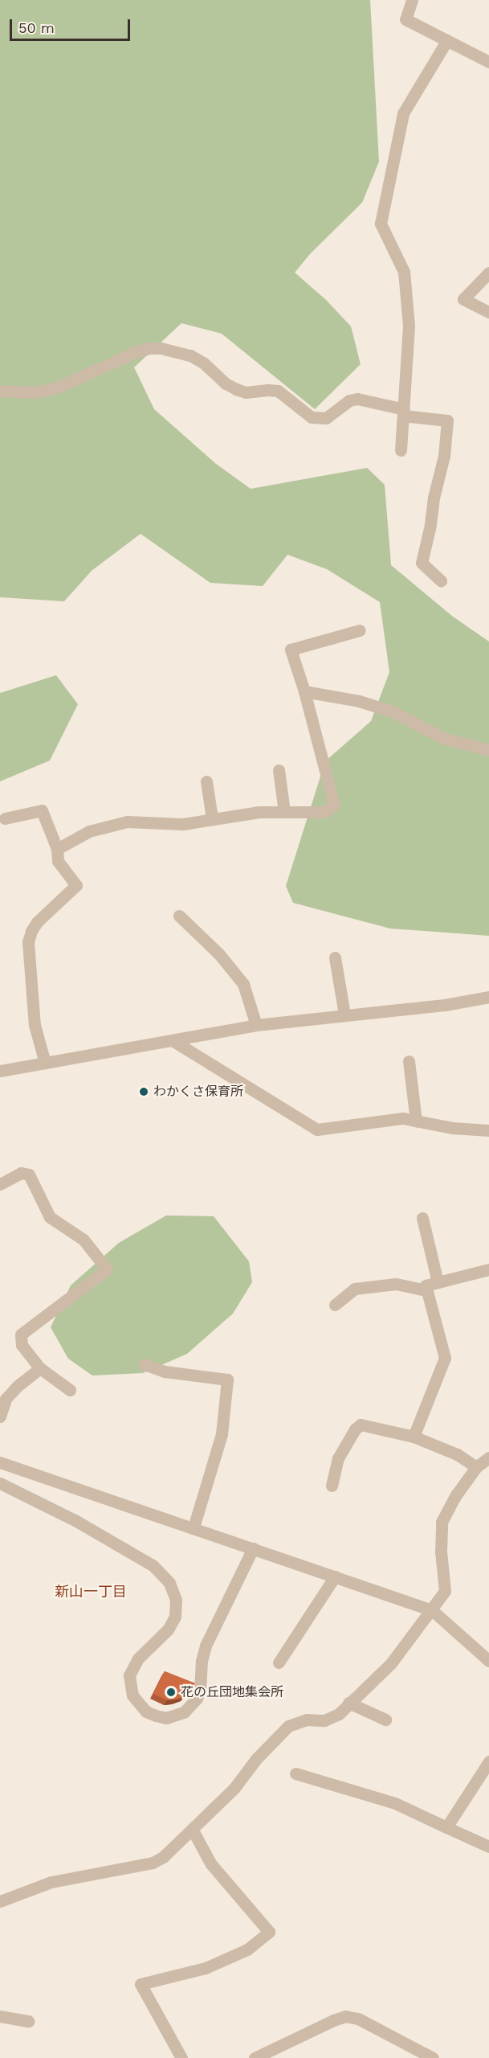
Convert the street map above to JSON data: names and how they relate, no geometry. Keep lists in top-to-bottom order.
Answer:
{
  "districts": ["新山一丁目"],
  "places": ["わかくさ保育所", "花の丘団地集会所"],
  "scale_bar": "50 m"
}
